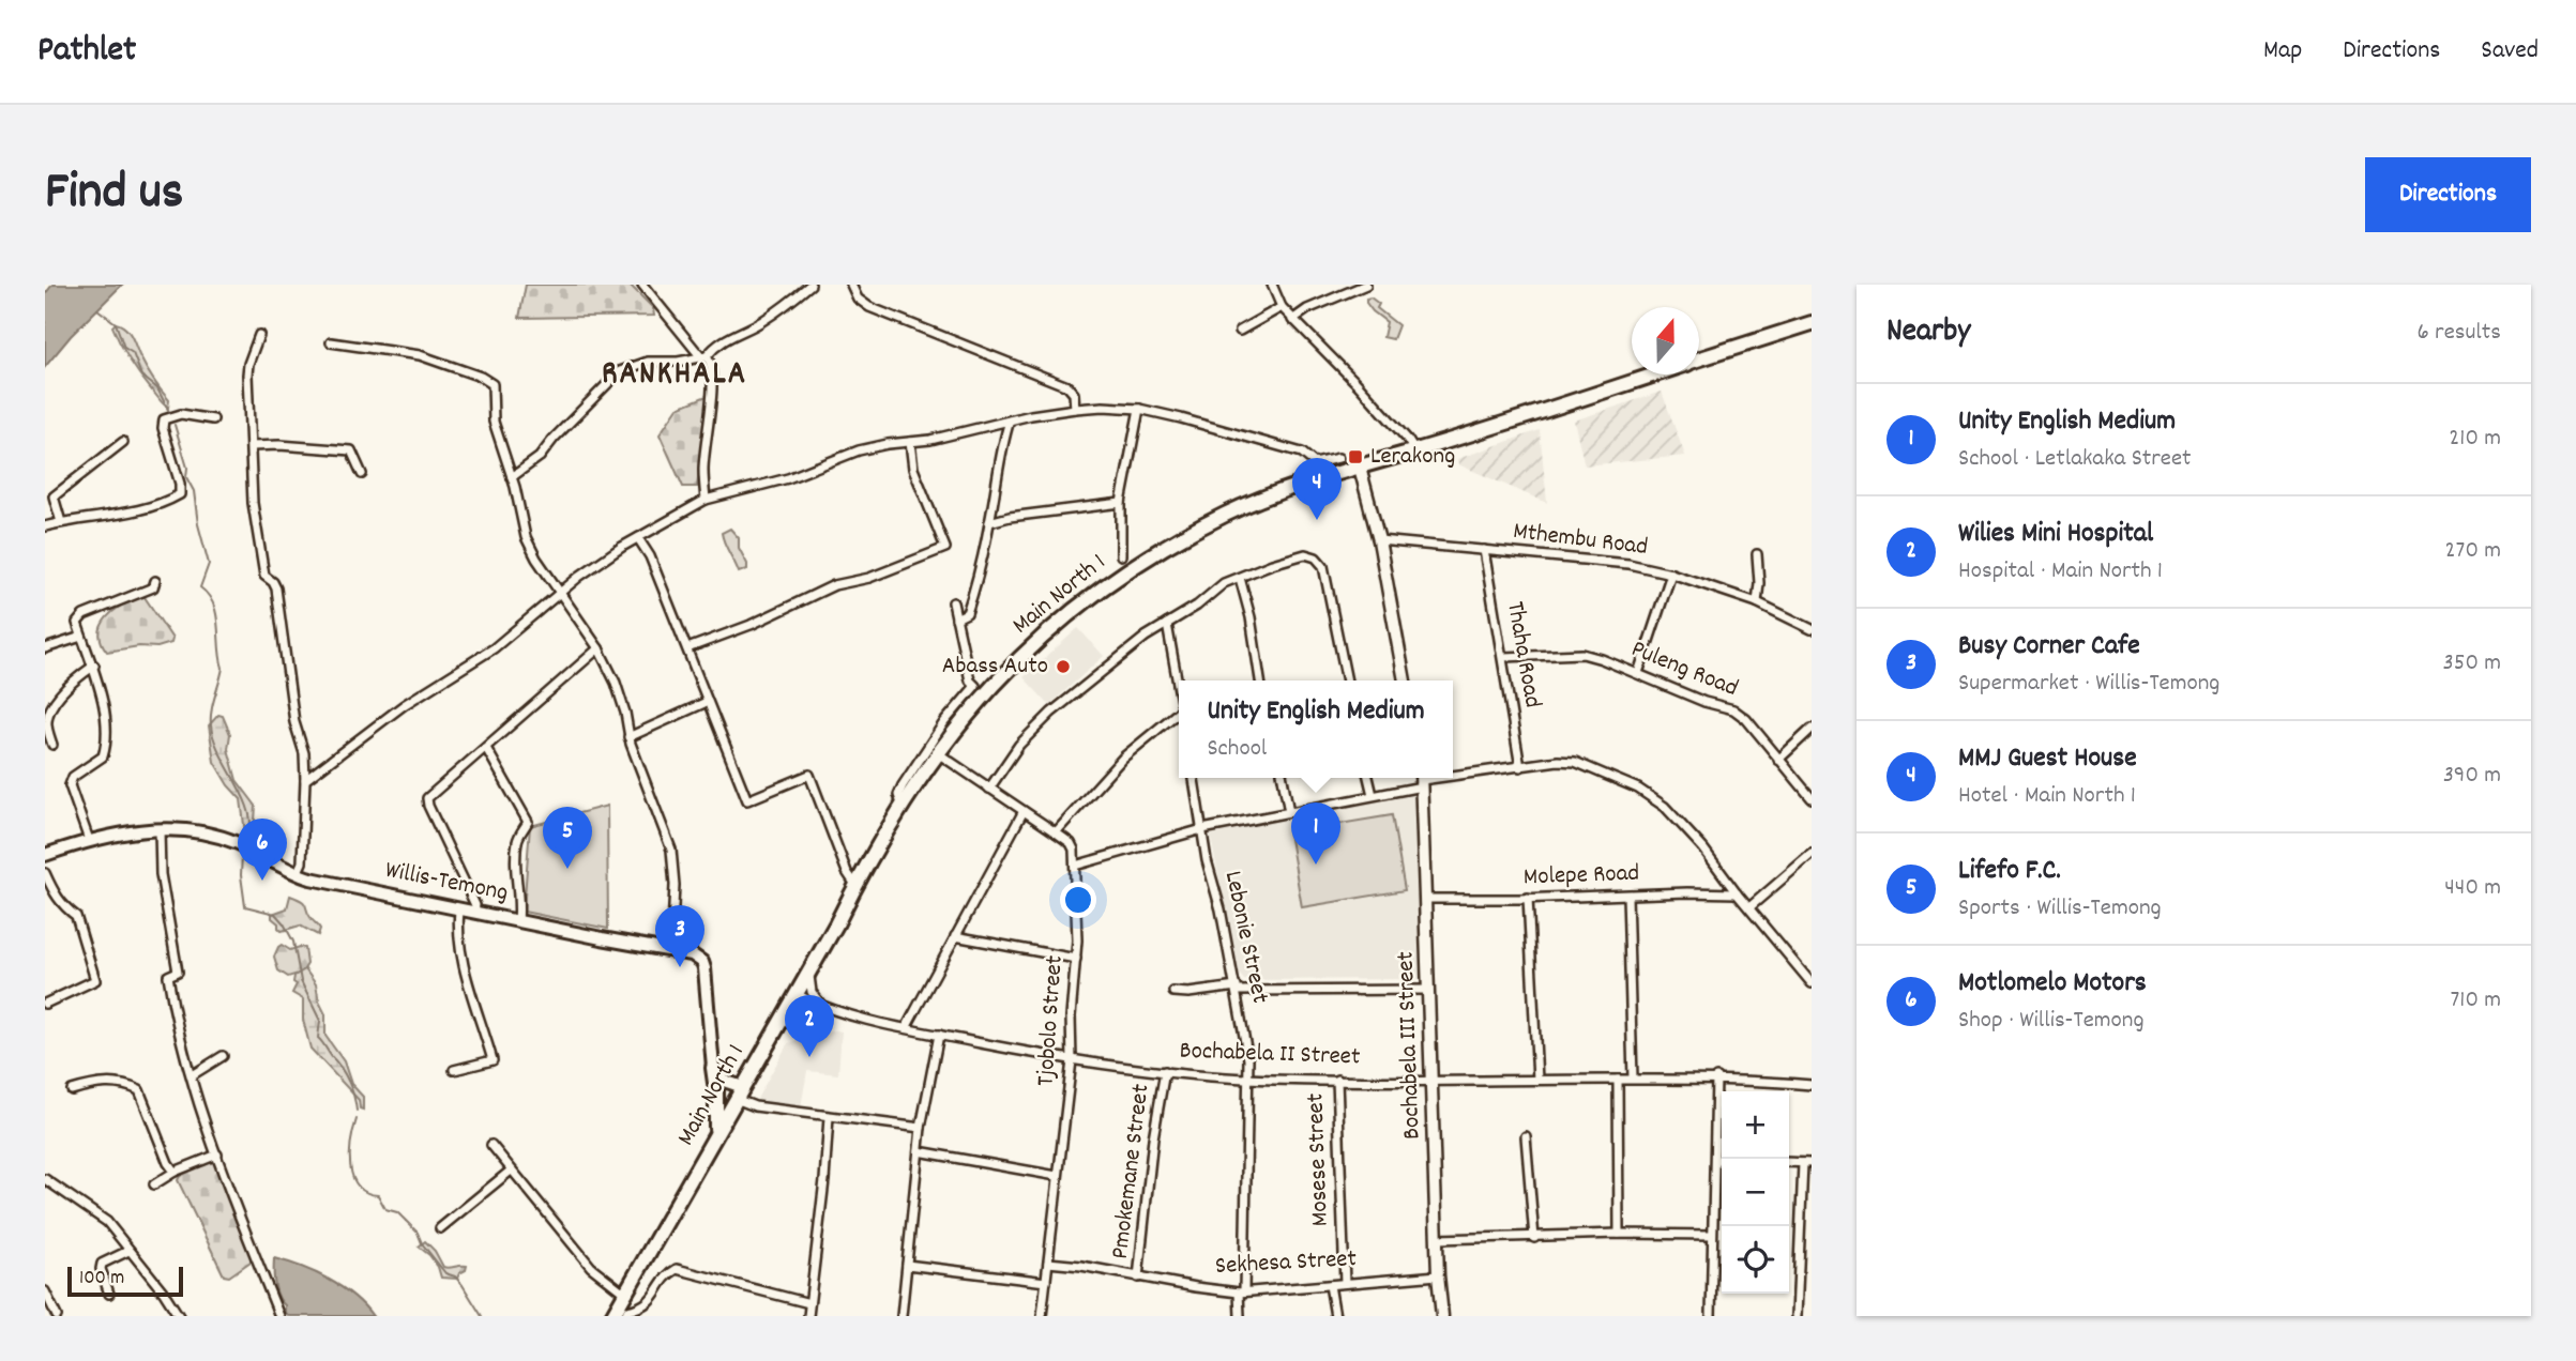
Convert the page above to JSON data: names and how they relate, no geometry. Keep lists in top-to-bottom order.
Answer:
{
  "streets": {
    "main road": ["Main North 1", "Willis-Temong"],
    "street": [
      "Mthembu Road",
      "Thaha Road",
      "Puleng Road",
      "Molepe Road",
      "Lebonie Street",
      "Tjobolo Street",
      "Bochabela III Street",
      "Bochabela II Street",
      "Mosese Street",
      "Pmokemane Street",
      "Sekhesa Street"
    ]
  },
  "crossings": [
    ["Mthembu Road", "Thaha Road"],
    ["Main North 1", "Tjobolo Street"],
    ["Main North 1", "Bochabela II Street"],
    ["Thaha Road", "Puleng Road"],
    ["Molepe Road", "Bochabela III Street"],
    ["Lebonie Street", "Bochabela II Street"],
    ["Lebonie Street", "Sekhesa Street"],
    ["Tjobolo Street", "Bochabela II Street"],
    ["Tjobolo Street", "Sekhesa Street"],
    ["Bochabela III Street", "Bochabela II Street"],
    ["Bochabela III Street", "Sekhesa Street"],
    ["Bochabela II Street", "Mosese Street"],
    ["Bochabela II Street", "Pmokemane Street"],
    ["Mosese Street", "Sekhesa Street"],
    ["Pmokemane Street", "Sekhesa Street"]
  ],
  "districts": ["RANKHALA"],
  "places": {
    "transit": ["Lerakong"],
    "other": ["Abass Auto"]
  },
  "scale_bar": "100 m",
  "north": "top",
  "page": {
    "header": "Pathlet",
    "nav": ["Map", "Directions", "Saved"],
    "title": "Find us",
    "buttons": "Directions",
    "heading": ["Nearby", "6 results"],
    "list": [
      {
        "mark": "1",
        "name": "Unity English Medium",
        "note": "School · Letlakaka Street",
        "value": "210 m"
      },
      {
        "mark": "2",
        "name": "Wilies Mini Hospital",
        "note": "Hospital · Main North 1",
        "value": "270 m"
      },
      {
        "mark": "3",
        "name": "Busy Corner Cafe",
        "note": "Supermarket · Willis-Temong",
        "value": "350 m"
      },
      {
        "mark": "4",
        "name": "MMJ Guest House",
        "note": "Hotel · Main North 1",
        "value": "390 m"
      },
      {
        "mark": "5",
        "name": "Lifefo F.C.",
        "note": "Sports · Willis-Temong",
        "value": "440 m"
      },
      {
        "mark": "6",
        "name": "Motlomelo Motors",
        "note": "Shop · Willis-Temong",
        "value": "710 m"
      }
    ],
    "pins": [
      "4",
      "1",
      "5",
      "6",
      "3",
      "2"
    ],
    "popup": ["Unity English Medium", "School"],
    "map_buttons": ["+", "−"],
    "scale": "100 m"
  }
}
